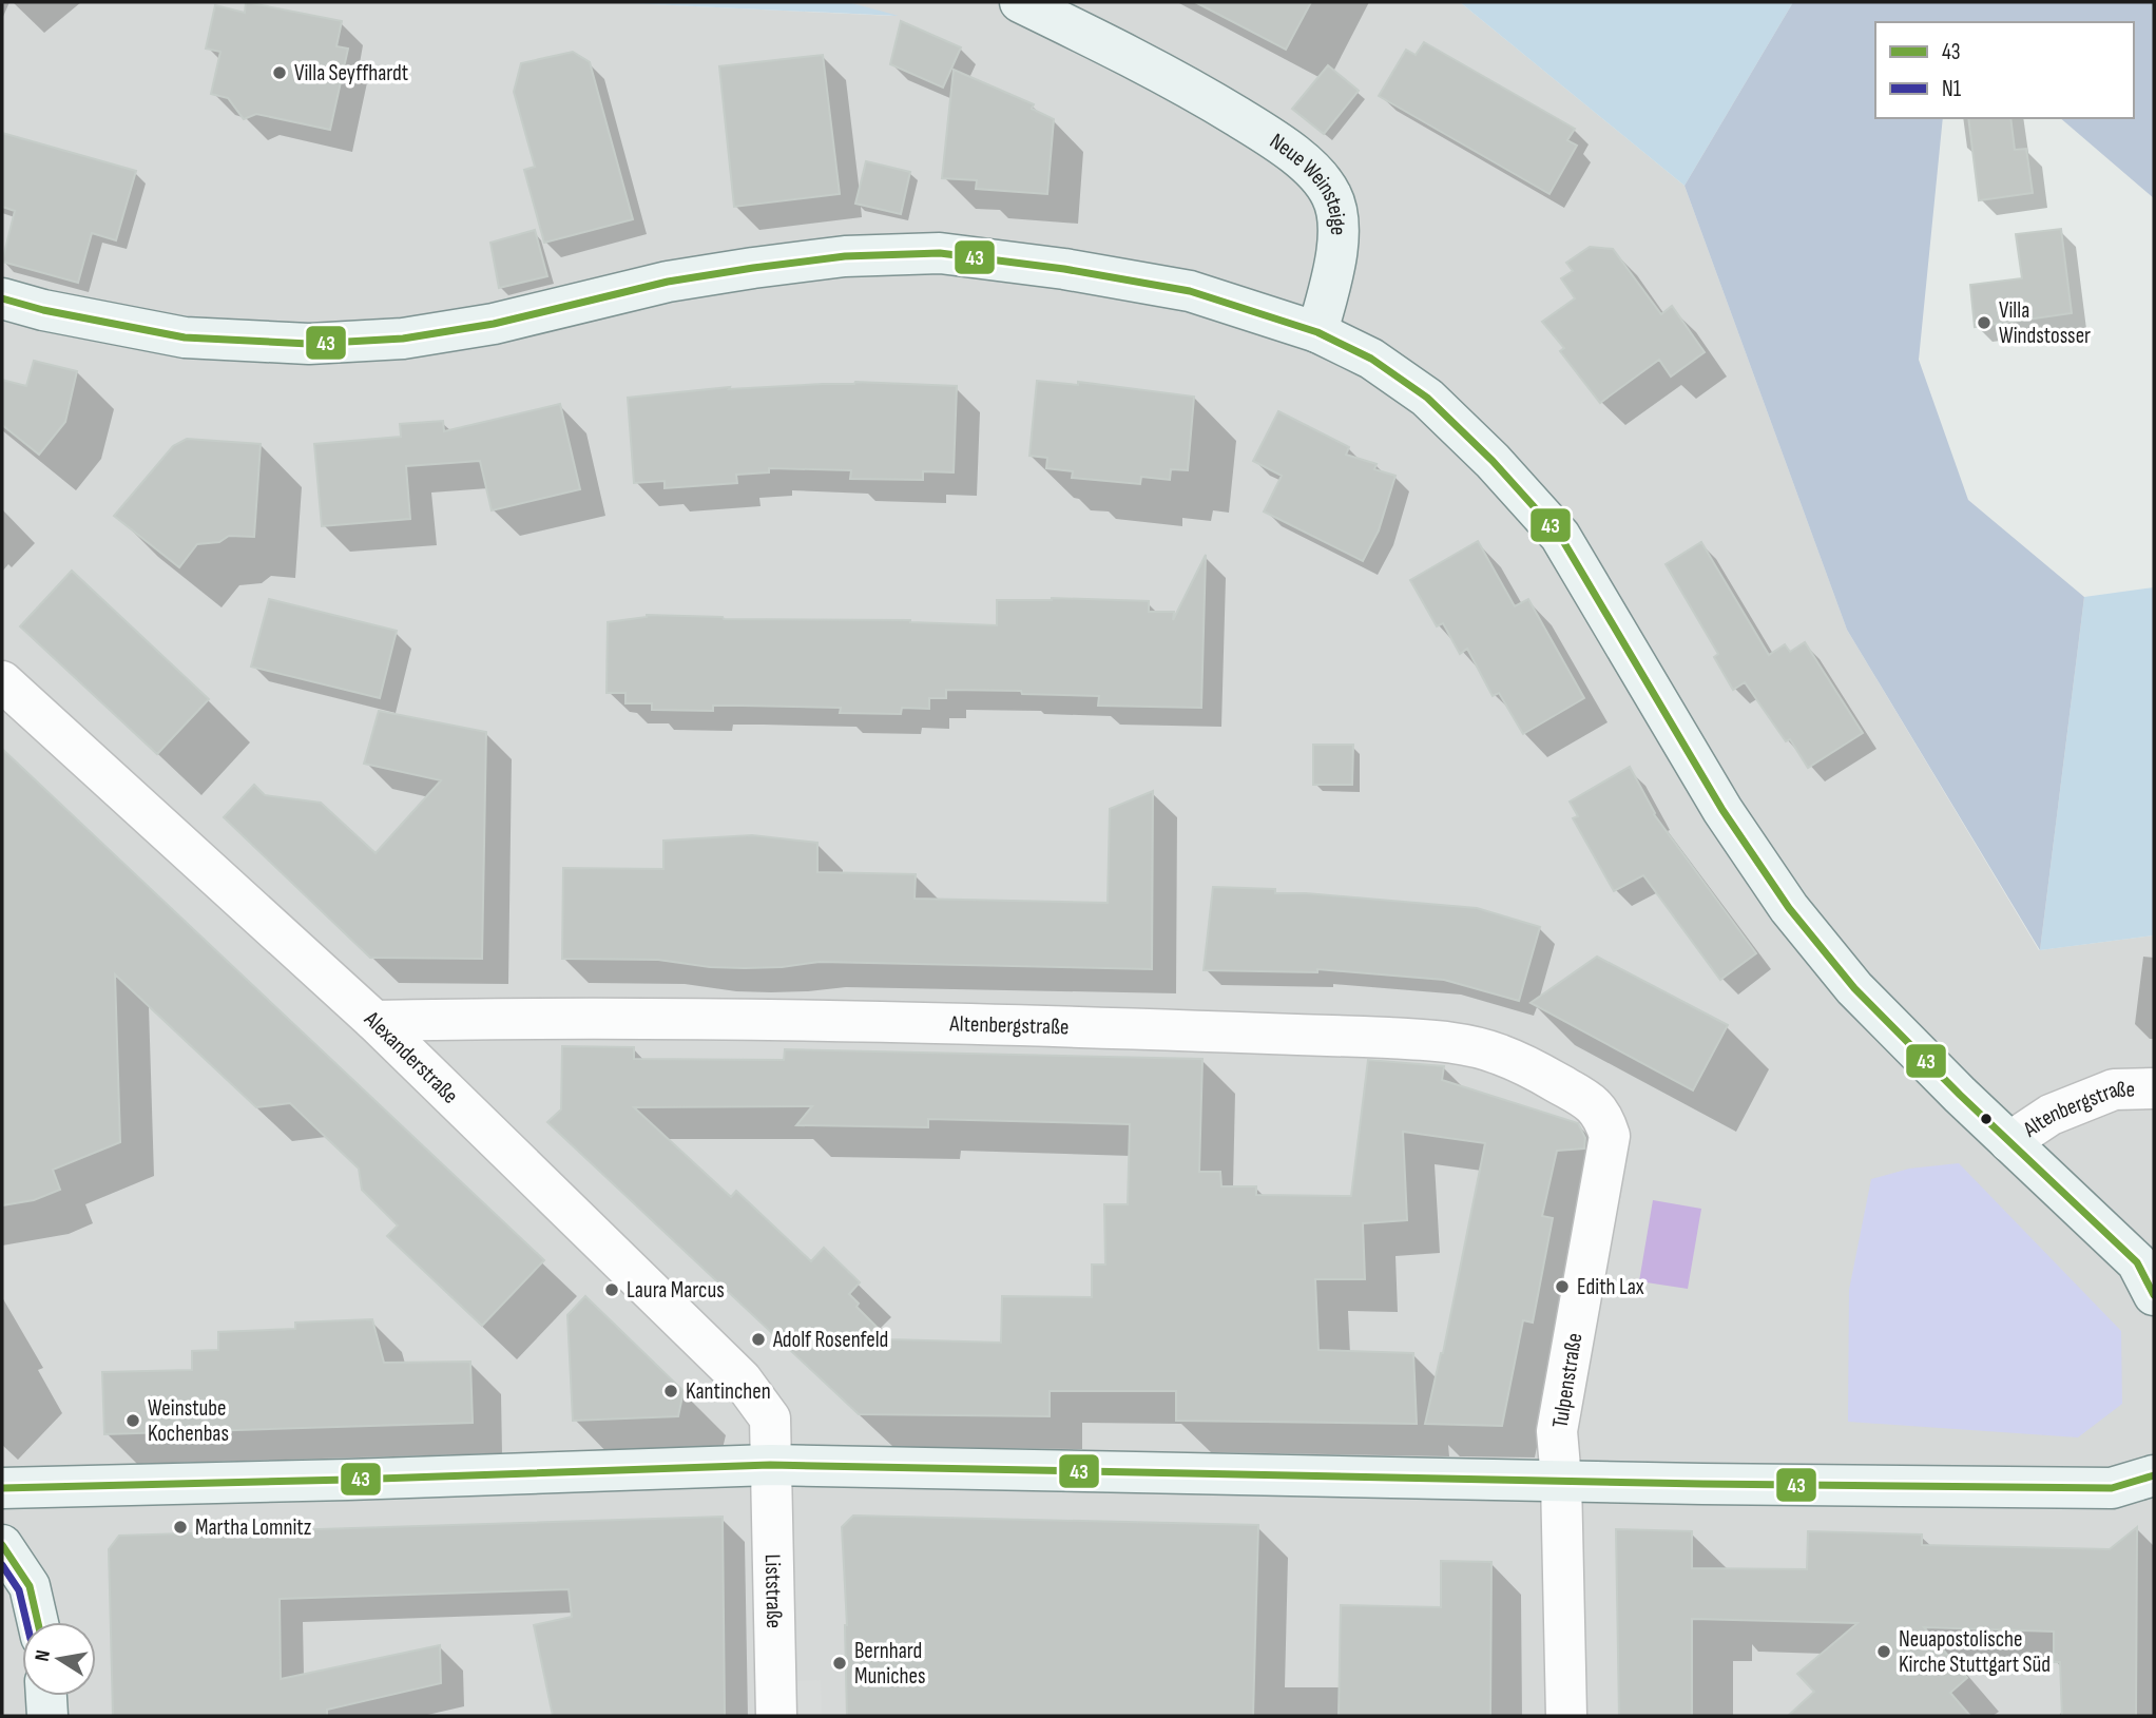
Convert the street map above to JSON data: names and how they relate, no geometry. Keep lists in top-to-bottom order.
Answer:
{
  "streets": {
    "main road": ["Neue Weinsteige"],
    "street": [
      "Altenbergstraße",
      "Alexanderstraße",
      "Tulpenstraße",
      "Liststraße"
    ]
  },
  "crossings": [
    ["Altenbergstraße", "Alexanderstraße"],
    ["Altenbergstraße", "Tulpenstraße"],
    ["Alexanderstraße", "Liststraße"]
  ],
  "places": [
    "Villa Seyffhardt",
    "Villa Windstosser",
    "Edith Lax",
    "Laura Marcus",
    "Adolf Rosenfeld",
    "Kantinchen",
    "Weinstube Kochenbas",
    "Martha Lomnitz",
    "Neuapostolische Kirche Stuttgart Süd",
    "Bernhard Muniches"
  ],
  "lines": ["transit line 43", "transit line N1"],
  "legend": ["43", "N1"],
  "north": "left"
}
